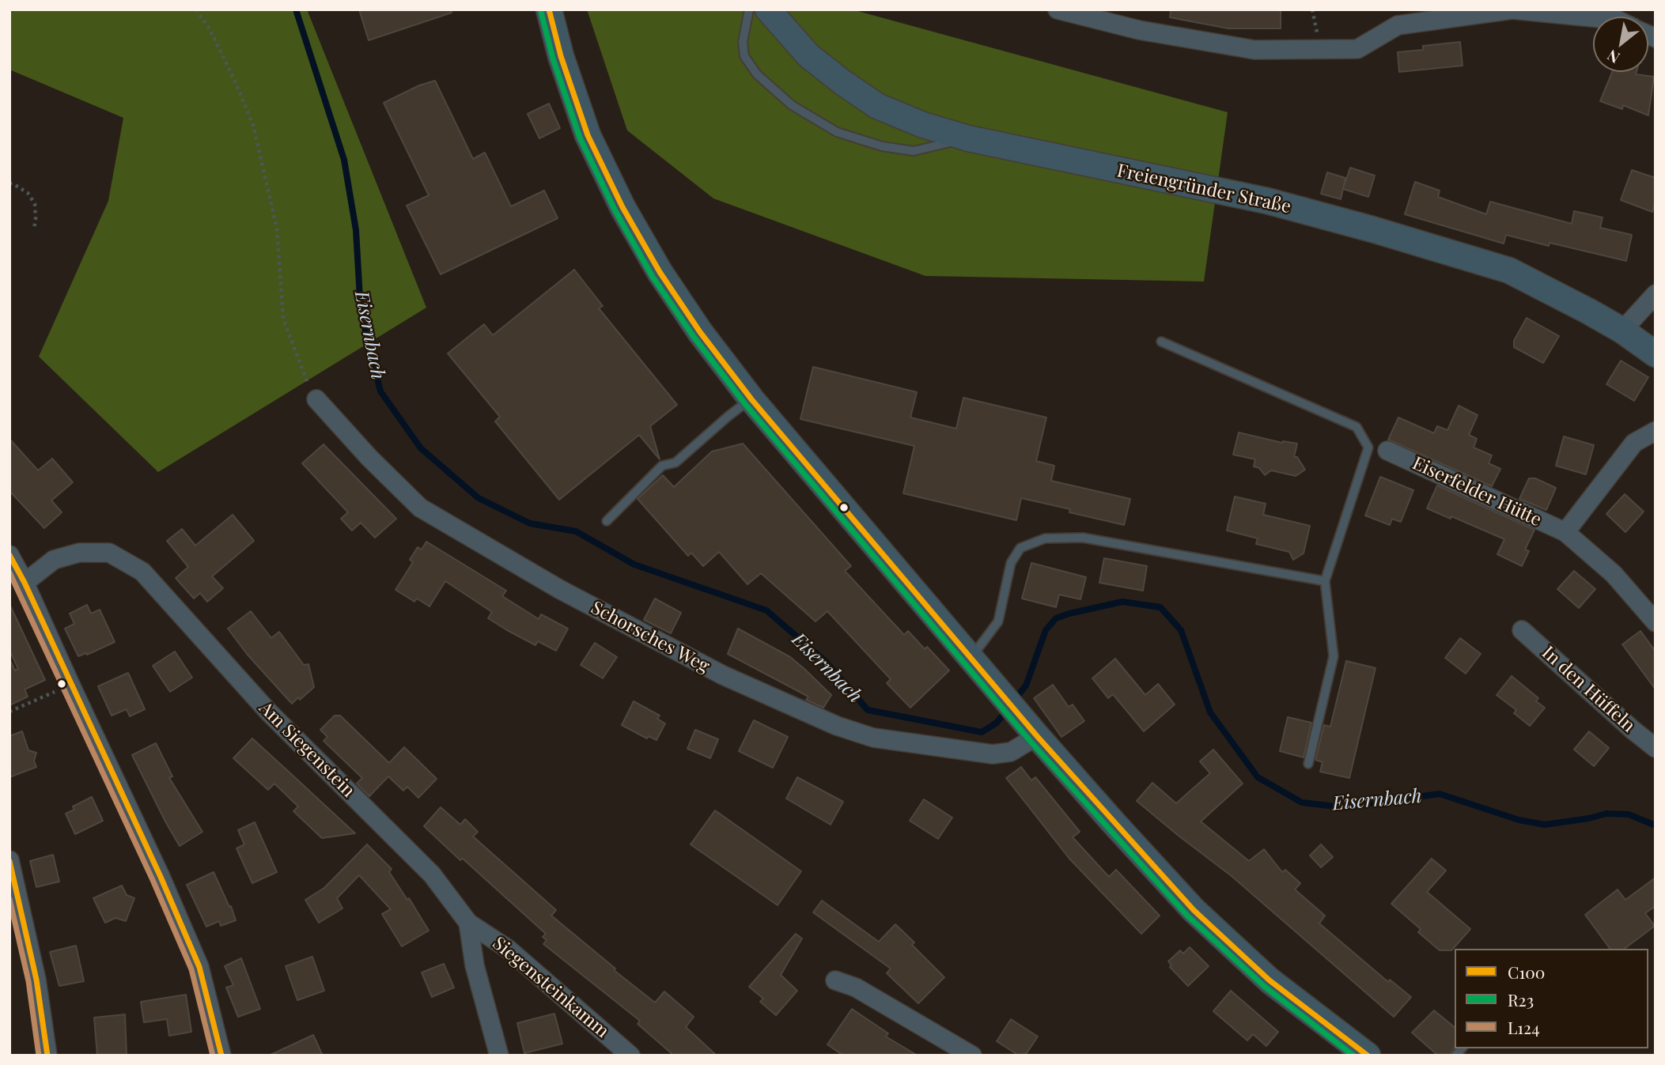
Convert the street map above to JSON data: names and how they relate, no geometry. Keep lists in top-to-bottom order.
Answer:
{
  "streets": {
    "main road": ["Freiengründer Straße"],
    "street": [
      "Eiserfelder Hütte",
      "Schorsches Weg",
      "In den Hüffeln",
      "Am Siegenstein",
      "Siegensteinkamm"
    ]
  },
  "crossings": [
    ["Am Siegenstein", "Siegensteinkamm"]
  ],
  "water": ["Eisernbach"],
  "lines": ["transit line C100", "transit line R23", "transit line L124"],
  "legend": ["C100", "R23", "L124"],
  "north": "bottom left"
}
